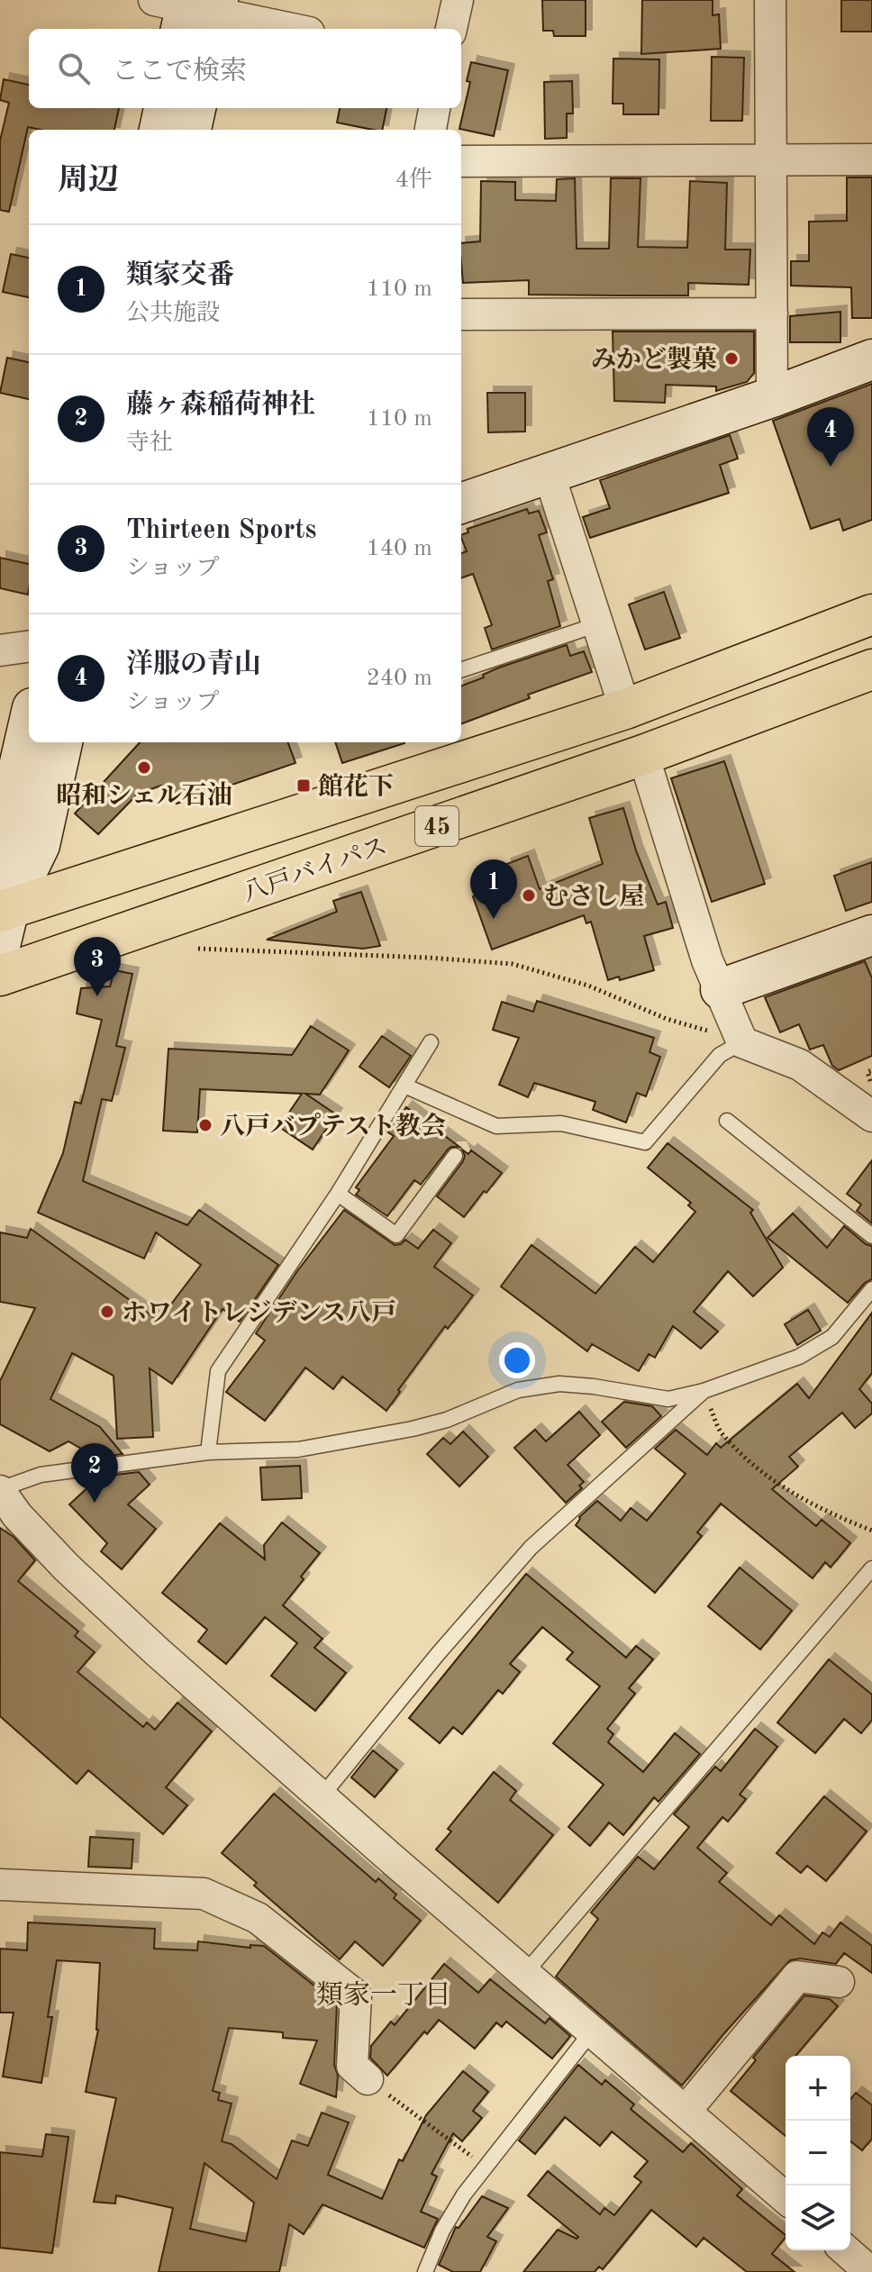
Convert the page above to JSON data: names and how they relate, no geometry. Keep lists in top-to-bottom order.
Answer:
{
  "streets": {
    "highway": ["45", "八戸バイパス"]
  },
  "districts": ["類家一丁目"],
  "places": {
    "other": [
      "みかど製菓",
      "昭和シェル石油",
      "むさし屋",
      "八戸バプテスト教会",
      "ホワイトレジデンス八戸"
    ],
    "transit": ["館花下"]
  },
  "page": {
    "search": "ここで検索",
    "heading": ["周辺", "4件"],
    "list": [
      {
        "mark": "1",
        "name": "類家交番",
        "note": "公共施設",
        "value": "110 m"
      },
      {
        "mark": "2",
        "name": "藤ヶ森稲荷神社",
        "note": "寺社",
        "value": "110 m"
      },
      {
        "mark": "3",
        "name": "Thirteen Sports",
        "note": "ショップ",
        "value": "140 m"
      },
      {
        "mark": "4",
        "name": "洋服の青山",
        "note": "ショップ",
        "value": "240 m"
      }
    ],
    "pins": [
      "4",
      "1",
      "3",
      "2"
    ],
    "map_buttons": ["+", "−"]
  }
}
